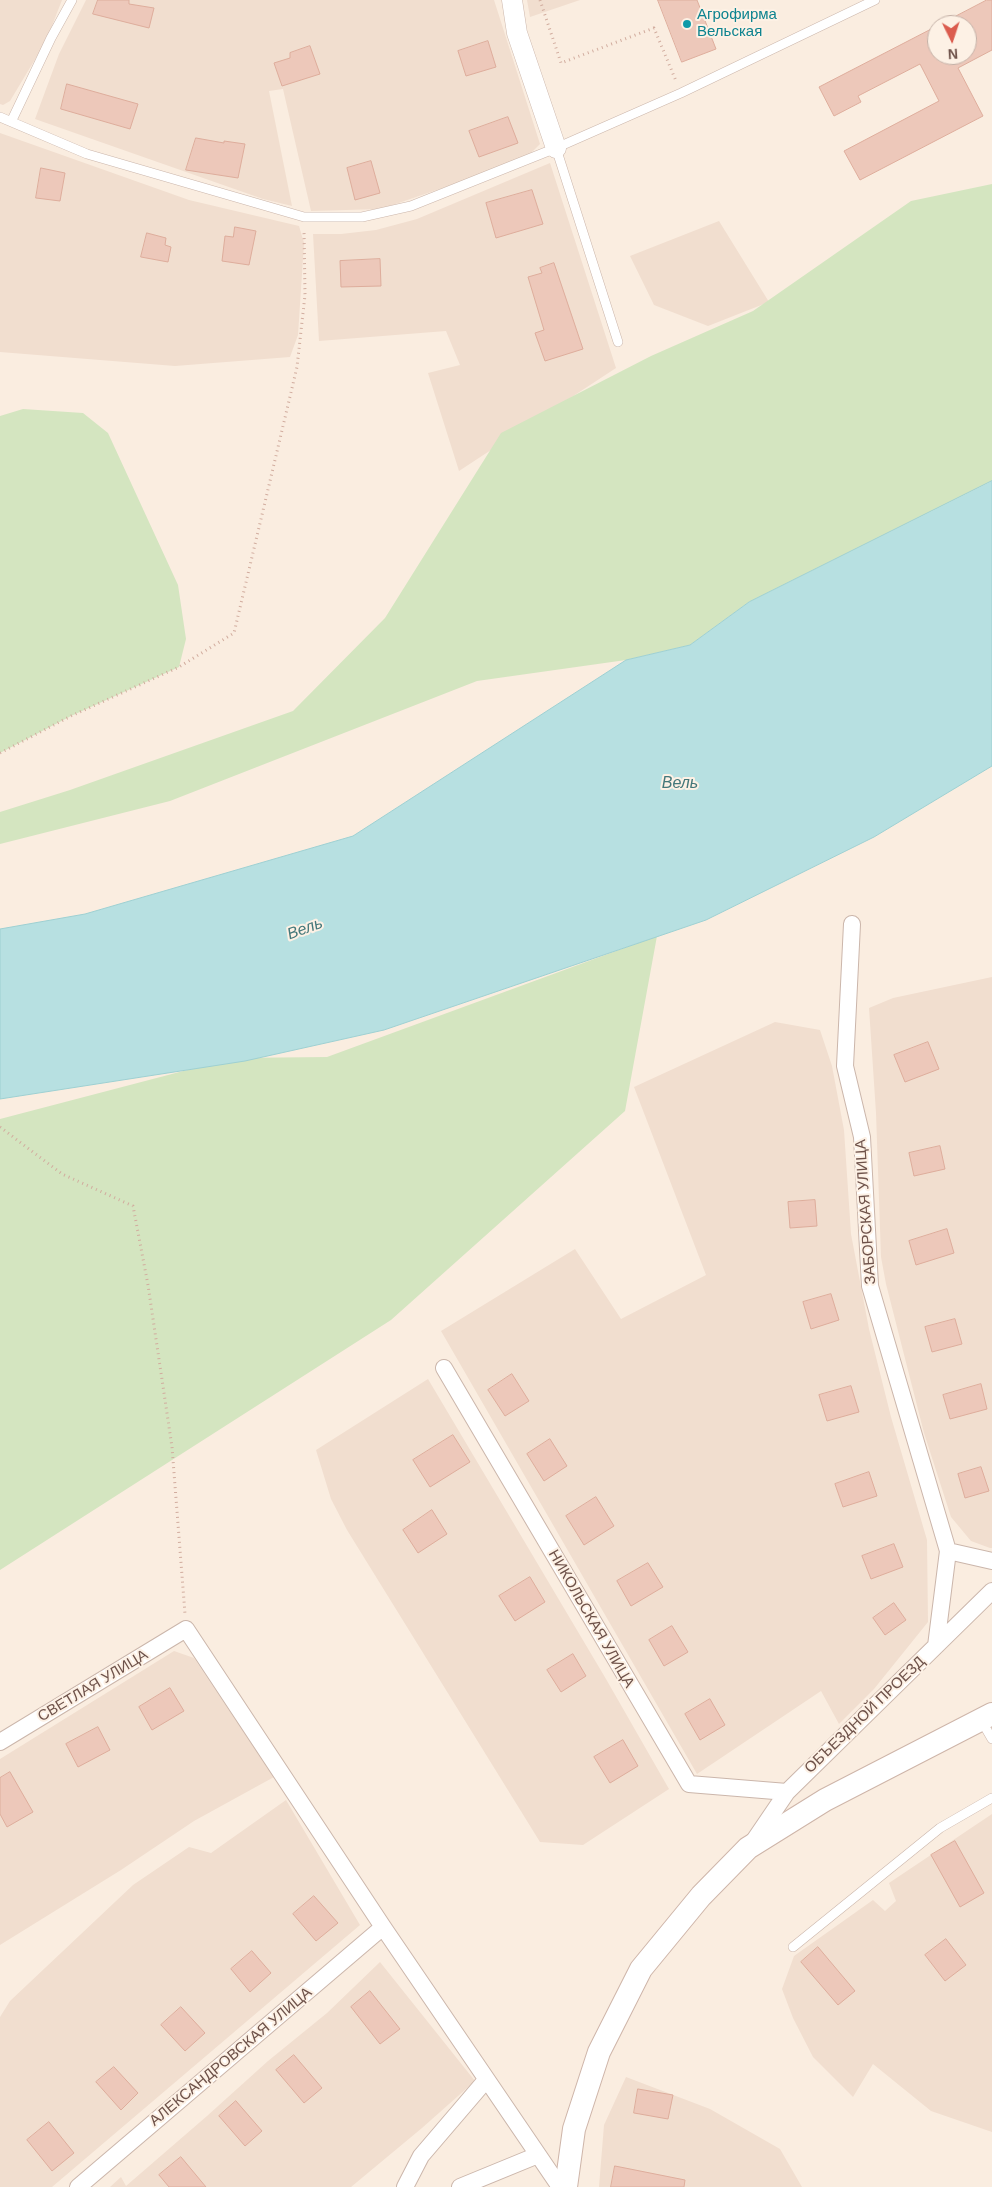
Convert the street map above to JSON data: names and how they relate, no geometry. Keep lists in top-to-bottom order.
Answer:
{
  "streets": {
    "street": [
      "ЗАБОРСКАЯ УЛИЦА",
      "НИКОЛЬСКАЯ УЛИЦА",
      "СВЕТЛАЯ УЛИЦА",
      "ОБЪЕЗДНОЙ ПРОЕЗД",
      "АЛЕКСАНДРОВСКАЯ УЛИЦА"
    ]
  },
  "crossings": [
    ["НИКОЛЬСКАЯ УЛИЦА", "ОБЪЕЗДНОЙ ПРОЕЗД"]
  ],
  "water": ["Вель"],
  "places": ["Агрофирма Вельская"],
  "north": "bottom"
}
